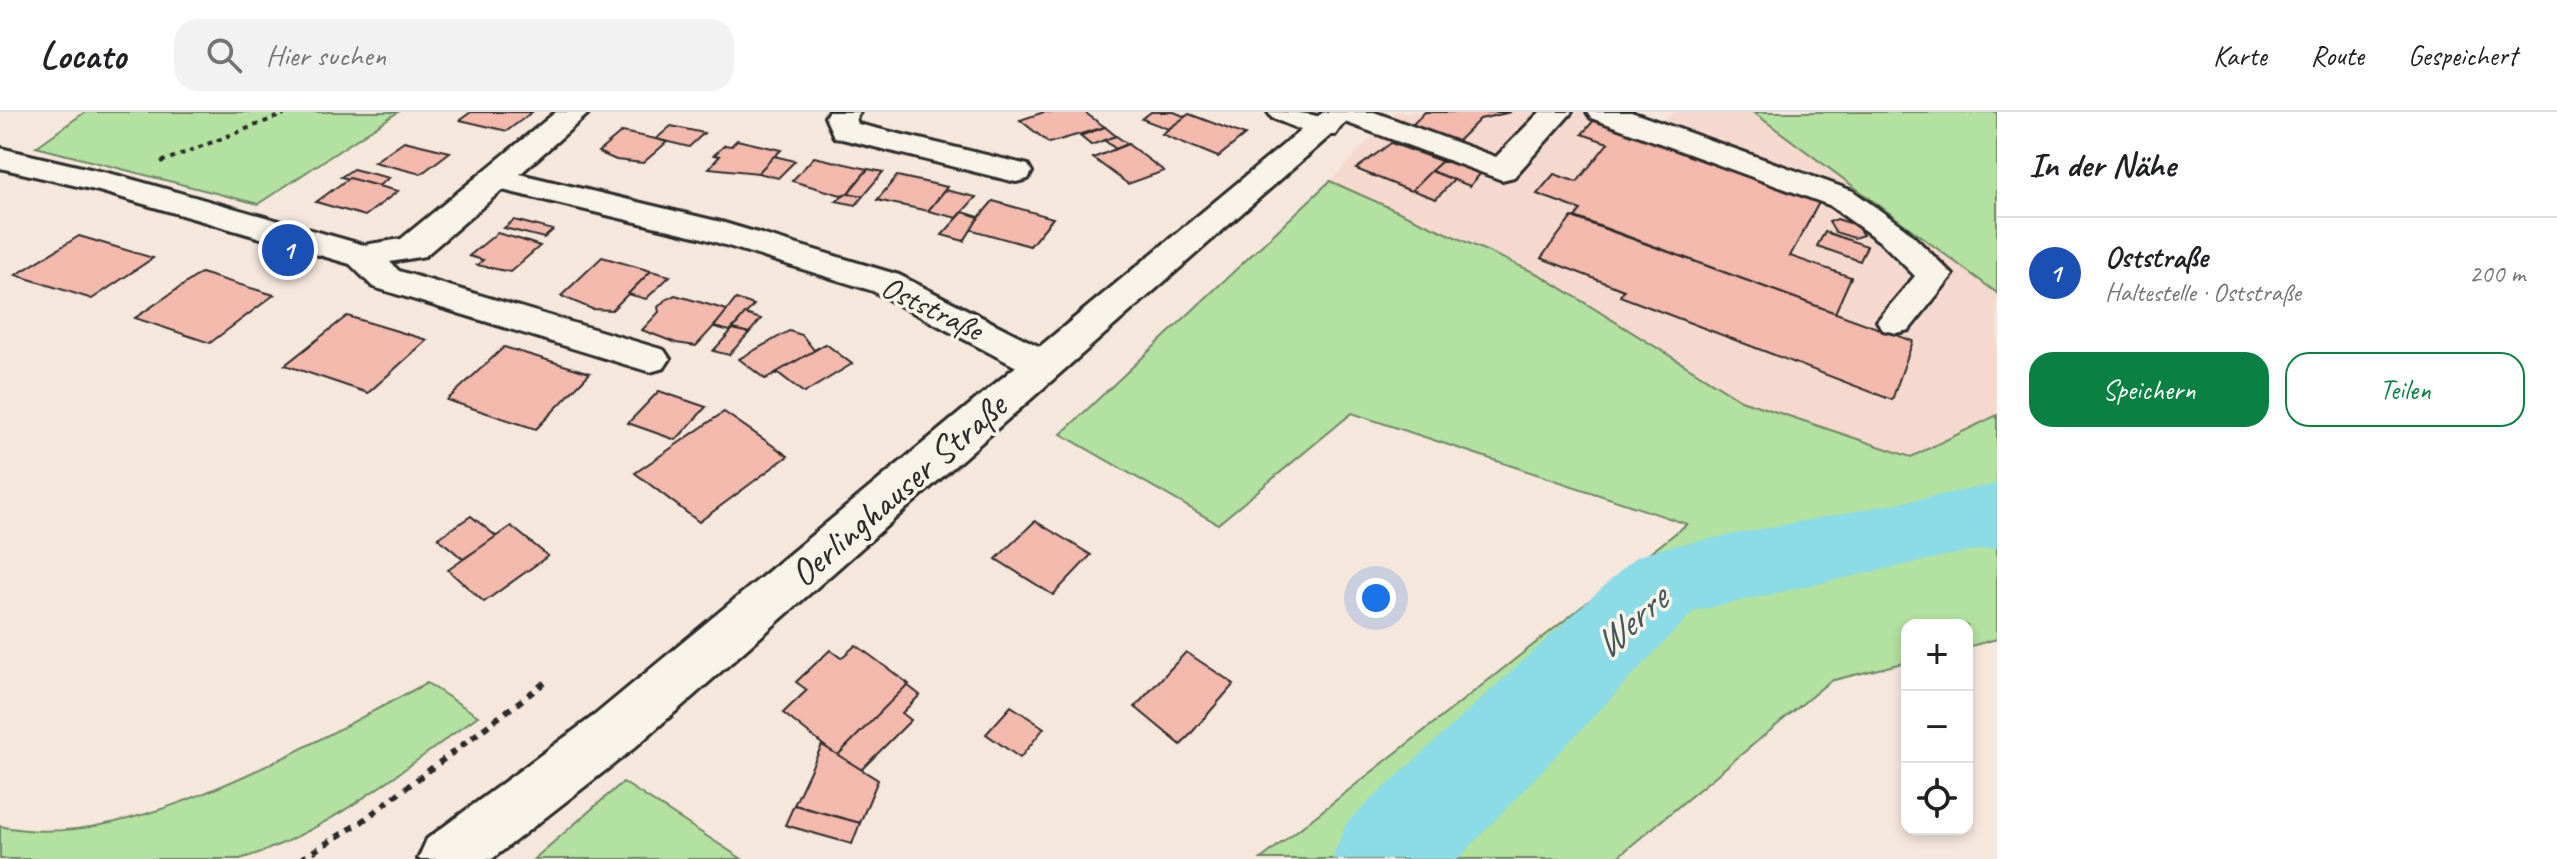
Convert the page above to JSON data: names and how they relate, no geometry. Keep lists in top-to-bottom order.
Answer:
{
  "streets": {
    "street": ["Oststraße", "Oerlinghauser Straße"]
  },
  "crossings": [
    ["Oststraße", "Oerlinghauser Straße"]
  ],
  "water": ["Werre"],
  "page": {
    "header": "Locato",
    "search": "Hier suchen",
    "nav": ["Karte", "Route", "Gespeichert"],
    "heading": "In der Nähe",
    "list": [
      {
        "mark": "1",
        "name": "Oststraße",
        "note": "Haltestelle · Oststraße",
        "value": "200 m"
      }
    ],
    "pins": "1",
    "buttons": ["Speichern", "Teilen"],
    "map_buttons": ["+", "−"]
  }
}
